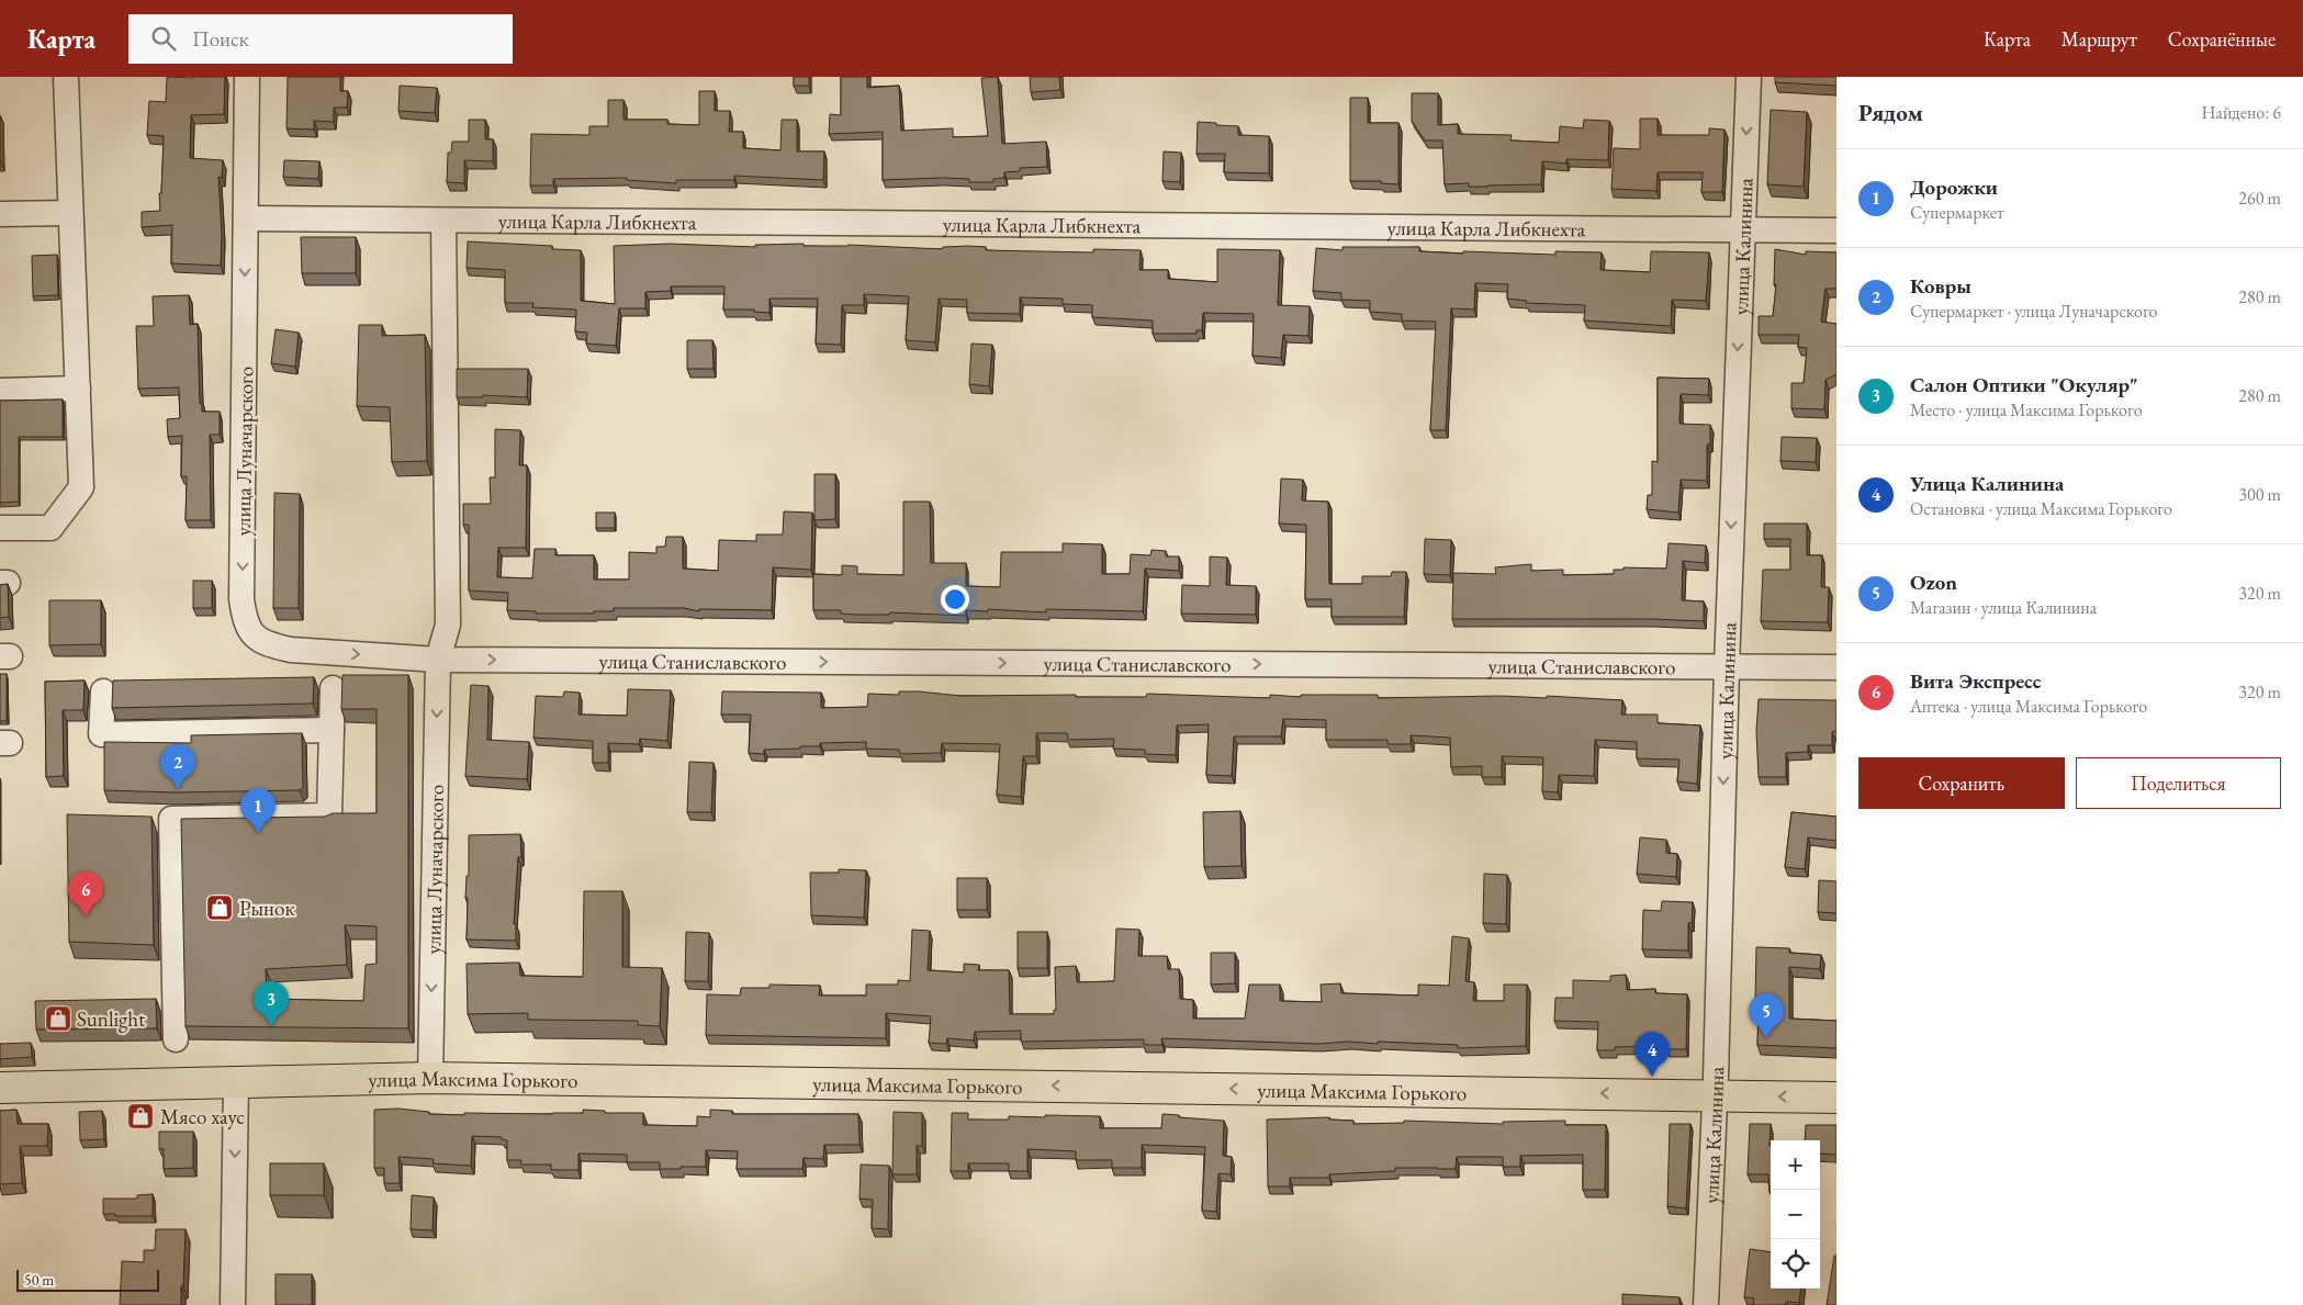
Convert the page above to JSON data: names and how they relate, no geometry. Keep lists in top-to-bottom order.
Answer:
{
  "streets": {
    "main road": ["улица Максима Горького"],
    "street": [
      "улица Карла Либкнехта",
      "улица Калинина",
      "улица Луначарского",
      "улица Станиславского"
    ]
  },
  "crossings": [
    ["улица Карла Либкнехта", "улица Калинина"],
    ["улица Карла Либкнехта", "улица Луначарского"],
    ["улица Калинина", "улица Станиславского"],
    ["улица Калинина", "улица Максима Горького"],
    ["улица Луначарского", "улица Станиславского"],
    ["улица Луначарского", "улица Максима Горького"]
  ],
  "one_way": ["улица Калинина", "улица Станиславского", "улица Максима Горького"],
  "places": {
    "shop": ["Рынок", "Sunlight", "Мясо хаус"]
  },
  "scale_bar": "50 m",
  "page": {
    "header": "Карта",
    "search": "Поиск",
    "nav": ["Карта", "Маршрут", "Сохранённые"],
    "heading": ["Рядом", "Найдено: 6"],
    "list": [
      {
        "mark": "1",
        "name": "Дорожки",
        "note": "Супермаркет",
        "value": "260 m"
      },
      {
        "mark": "2",
        "name": "Ковры",
        "note": "Супермаркет · улица Луначарского",
        "value": "280 m"
      },
      {
        "mark": "3",
        "name": "Салон Оптики \"Окуляр\"",
        "note": "Место · улица Максима Горького",
        "value": "280 m"
      },
      {
        "mark": "4",
        "name": "Улица Калинина",
        "note": "Остановка · улица Максима Горького",
        "value": "300 m"
      },
      {
        "mark": "5",
        "name": "Ozon",
        "note": "Магазин · улица Калинина",
        "value": "320 m"
      },
      {
        "mark": "6",
        "name": "Вита Экспресс",
        "note": "Аптека · улица Максима Горького",
        "value": "320 m"
      }
    ],
    "buttons": ["Сохранить", "Поделиться"],
    "pins": [
      "2",
      "1",
      "6",
      "3",
      "5",
      "4"
    ],
    "map_buttons": ["+", "−"],
    "scale": "50 m"
  }
}
